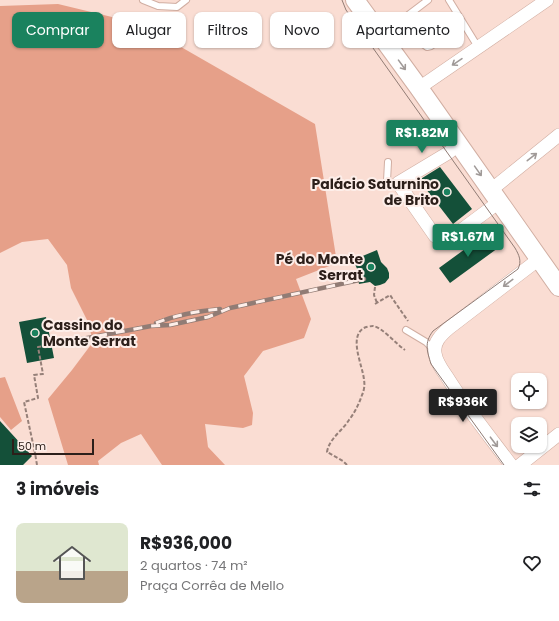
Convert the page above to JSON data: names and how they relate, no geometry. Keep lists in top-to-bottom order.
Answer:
{
  "places": ["Palácio Saturnino de Brito", "Pé do Monte Serrat", "Cassino do Monte Serrat"],
  "scale_bar": "50 m",
  "page": {
    "chip": [
      "Comprar",
      "Alugar",
      "Filtros",
      "Novo",
      "Apartamento"
    ],
    "price": ["R$1.82M", "R$1.67M", "R$936K"],
    "scale": "50 m",
    "heading": "3 imóveis",
    "list": [
      {
        "name": "R$936,000",
        "note": "2 quartos · 74 m² · Praça Corrêa de Mello"
      }
    ]
  }
}
